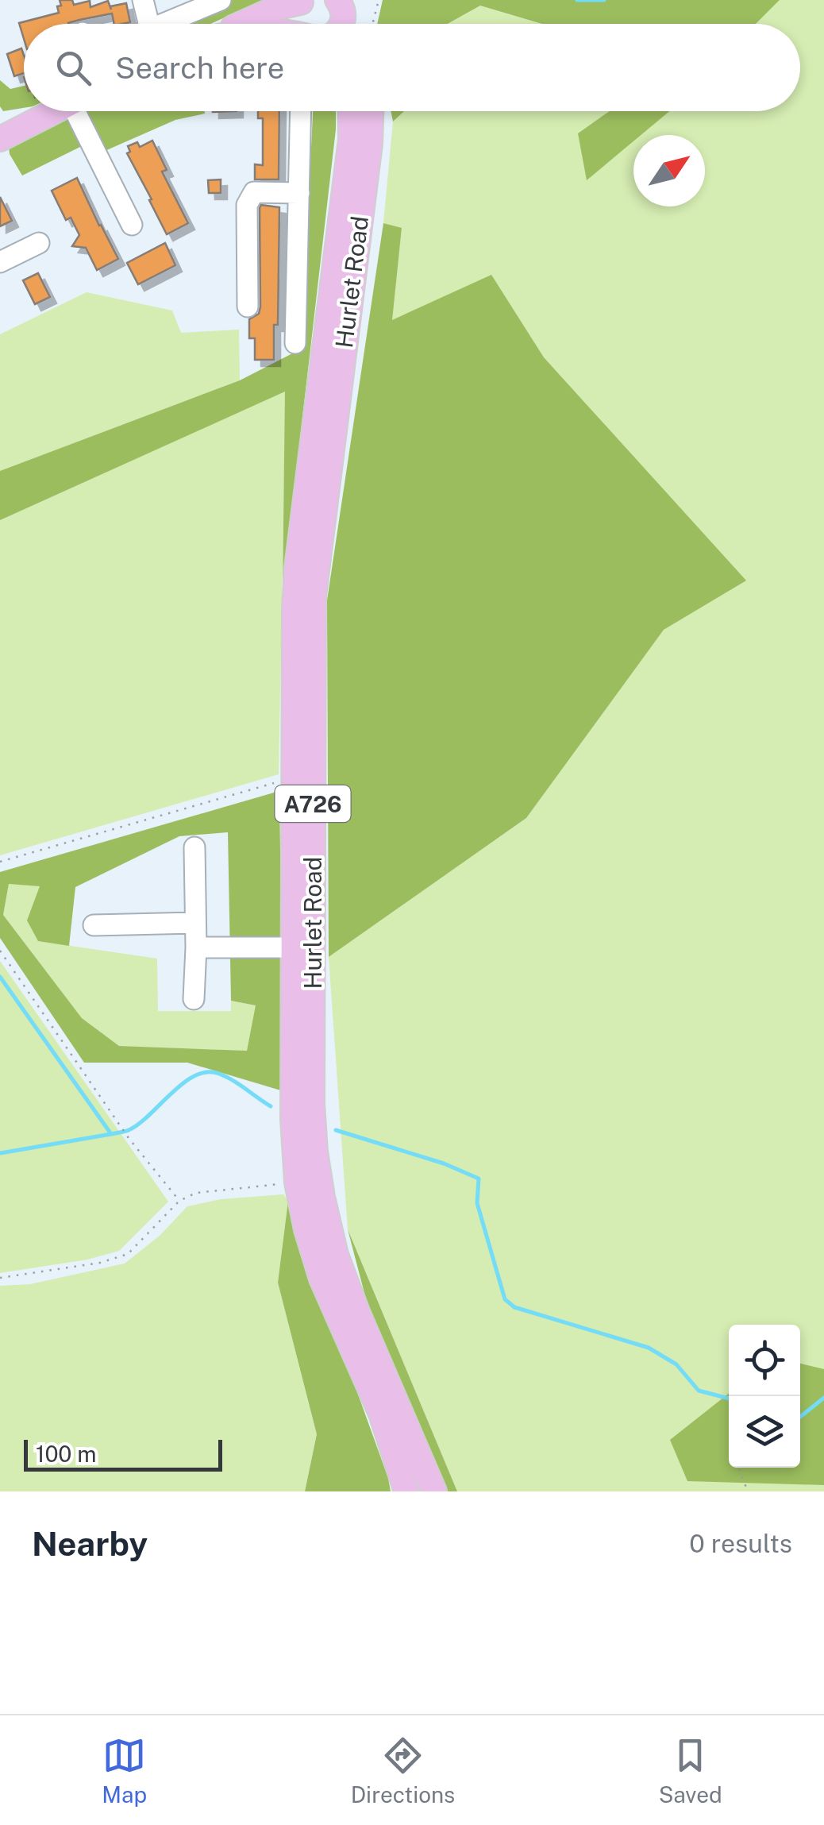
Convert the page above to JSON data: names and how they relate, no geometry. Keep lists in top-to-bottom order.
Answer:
{
  "streets": {
    "main road": ["Hurlet Road", "A726"]
  },
  "scale_bar": "100 m",
  "north": "top right",
  "page": {
    "search": "Search here",
    "scale": "100 m",
    "heading": ["Nearby", "0 results"],
    "nav": ["Map", "Directions", "Saved"]
  }
}
